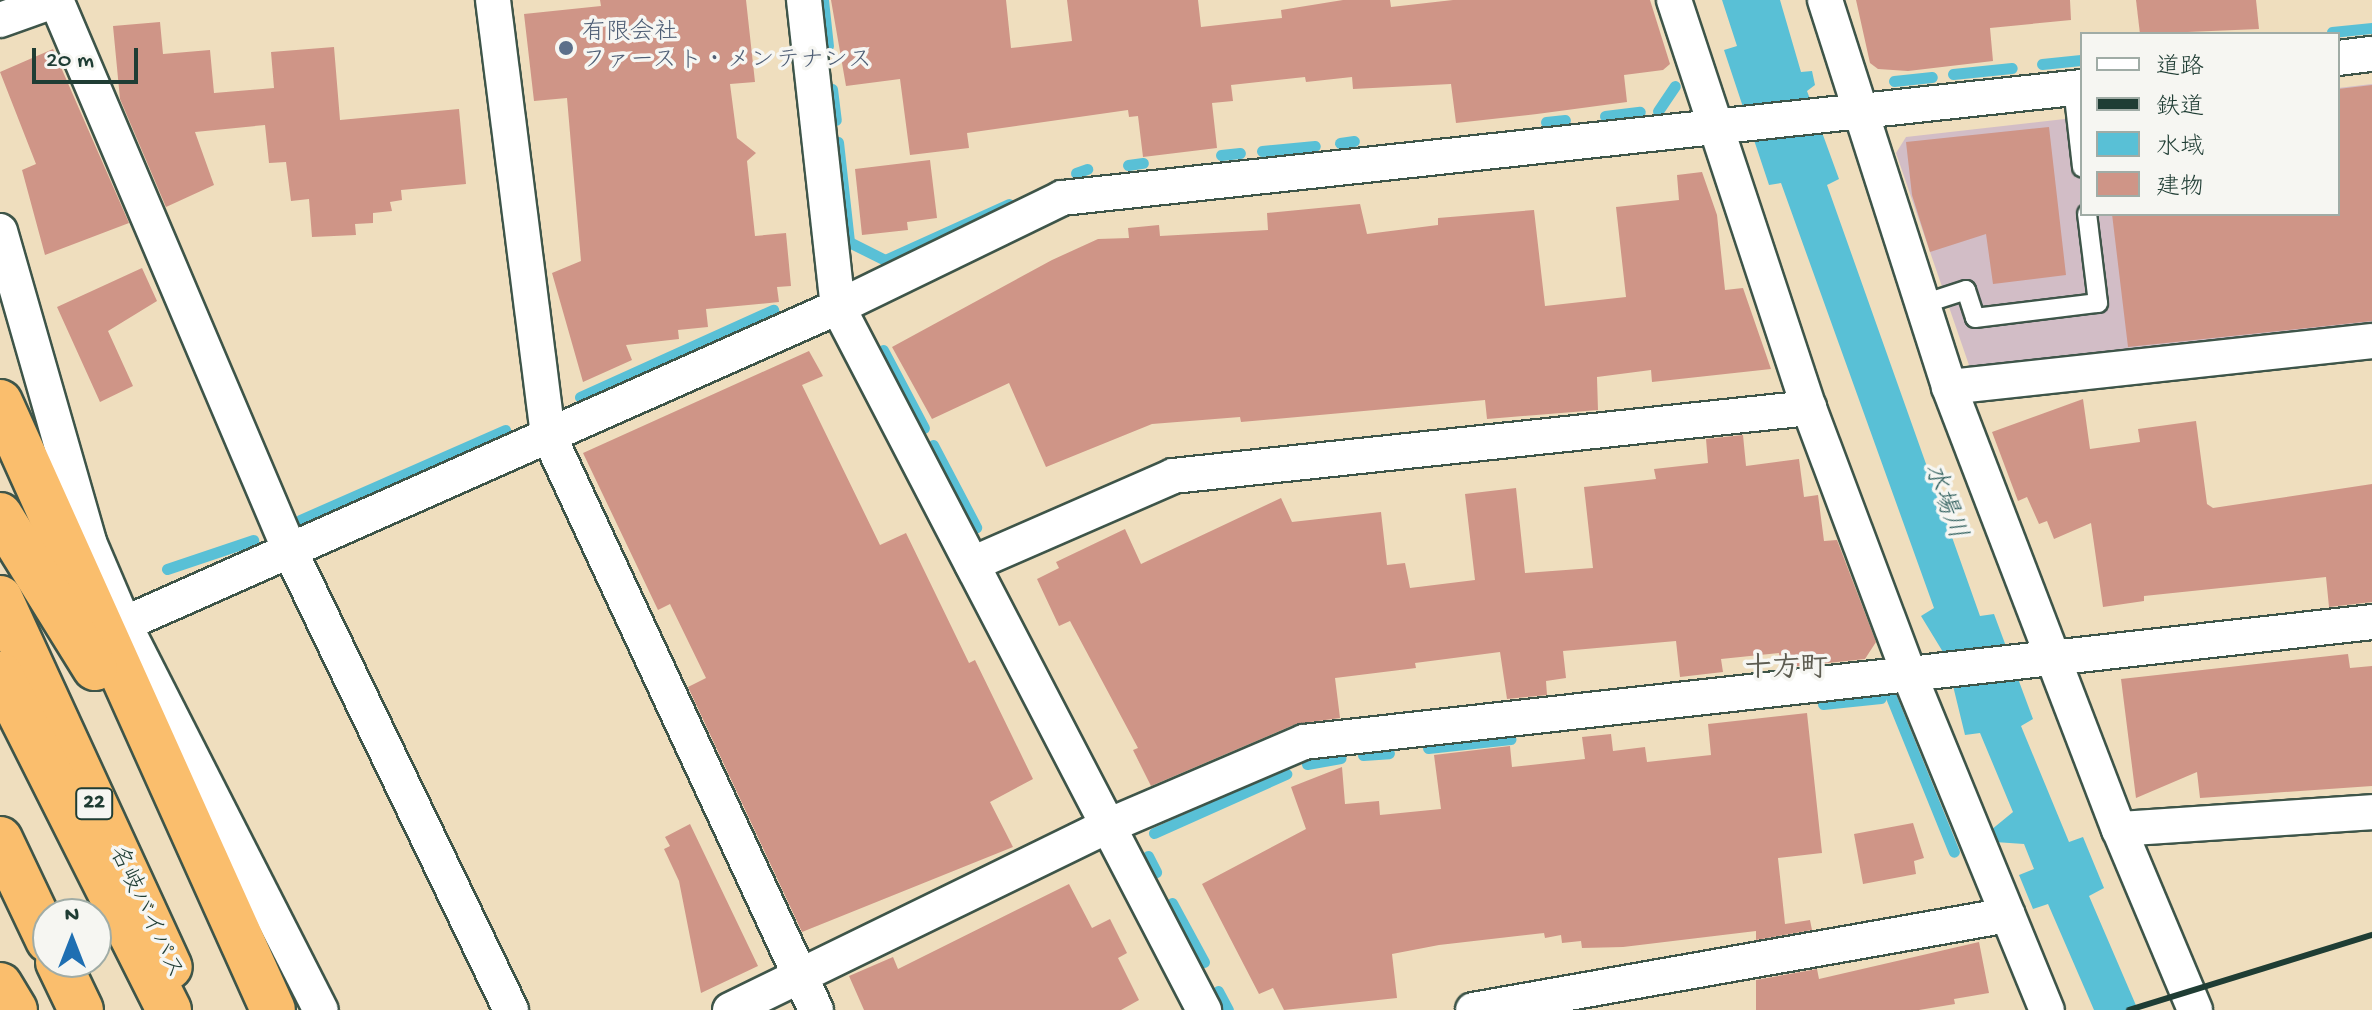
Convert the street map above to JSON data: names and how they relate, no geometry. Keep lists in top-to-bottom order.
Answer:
{
  "streets": {
    "highway": ["22", "名岐バイパス"]
  },
  "districts": ["十方町"],
  "water": ["水場川"],
  "places": ["有限会社 ファースト・メンテナンス"],
  "legend": [
    "道路",
    "鉄道",
    "水域",
    "建物"
  ],
  "scale_bar": "20 m",
  "north": "top"
}
